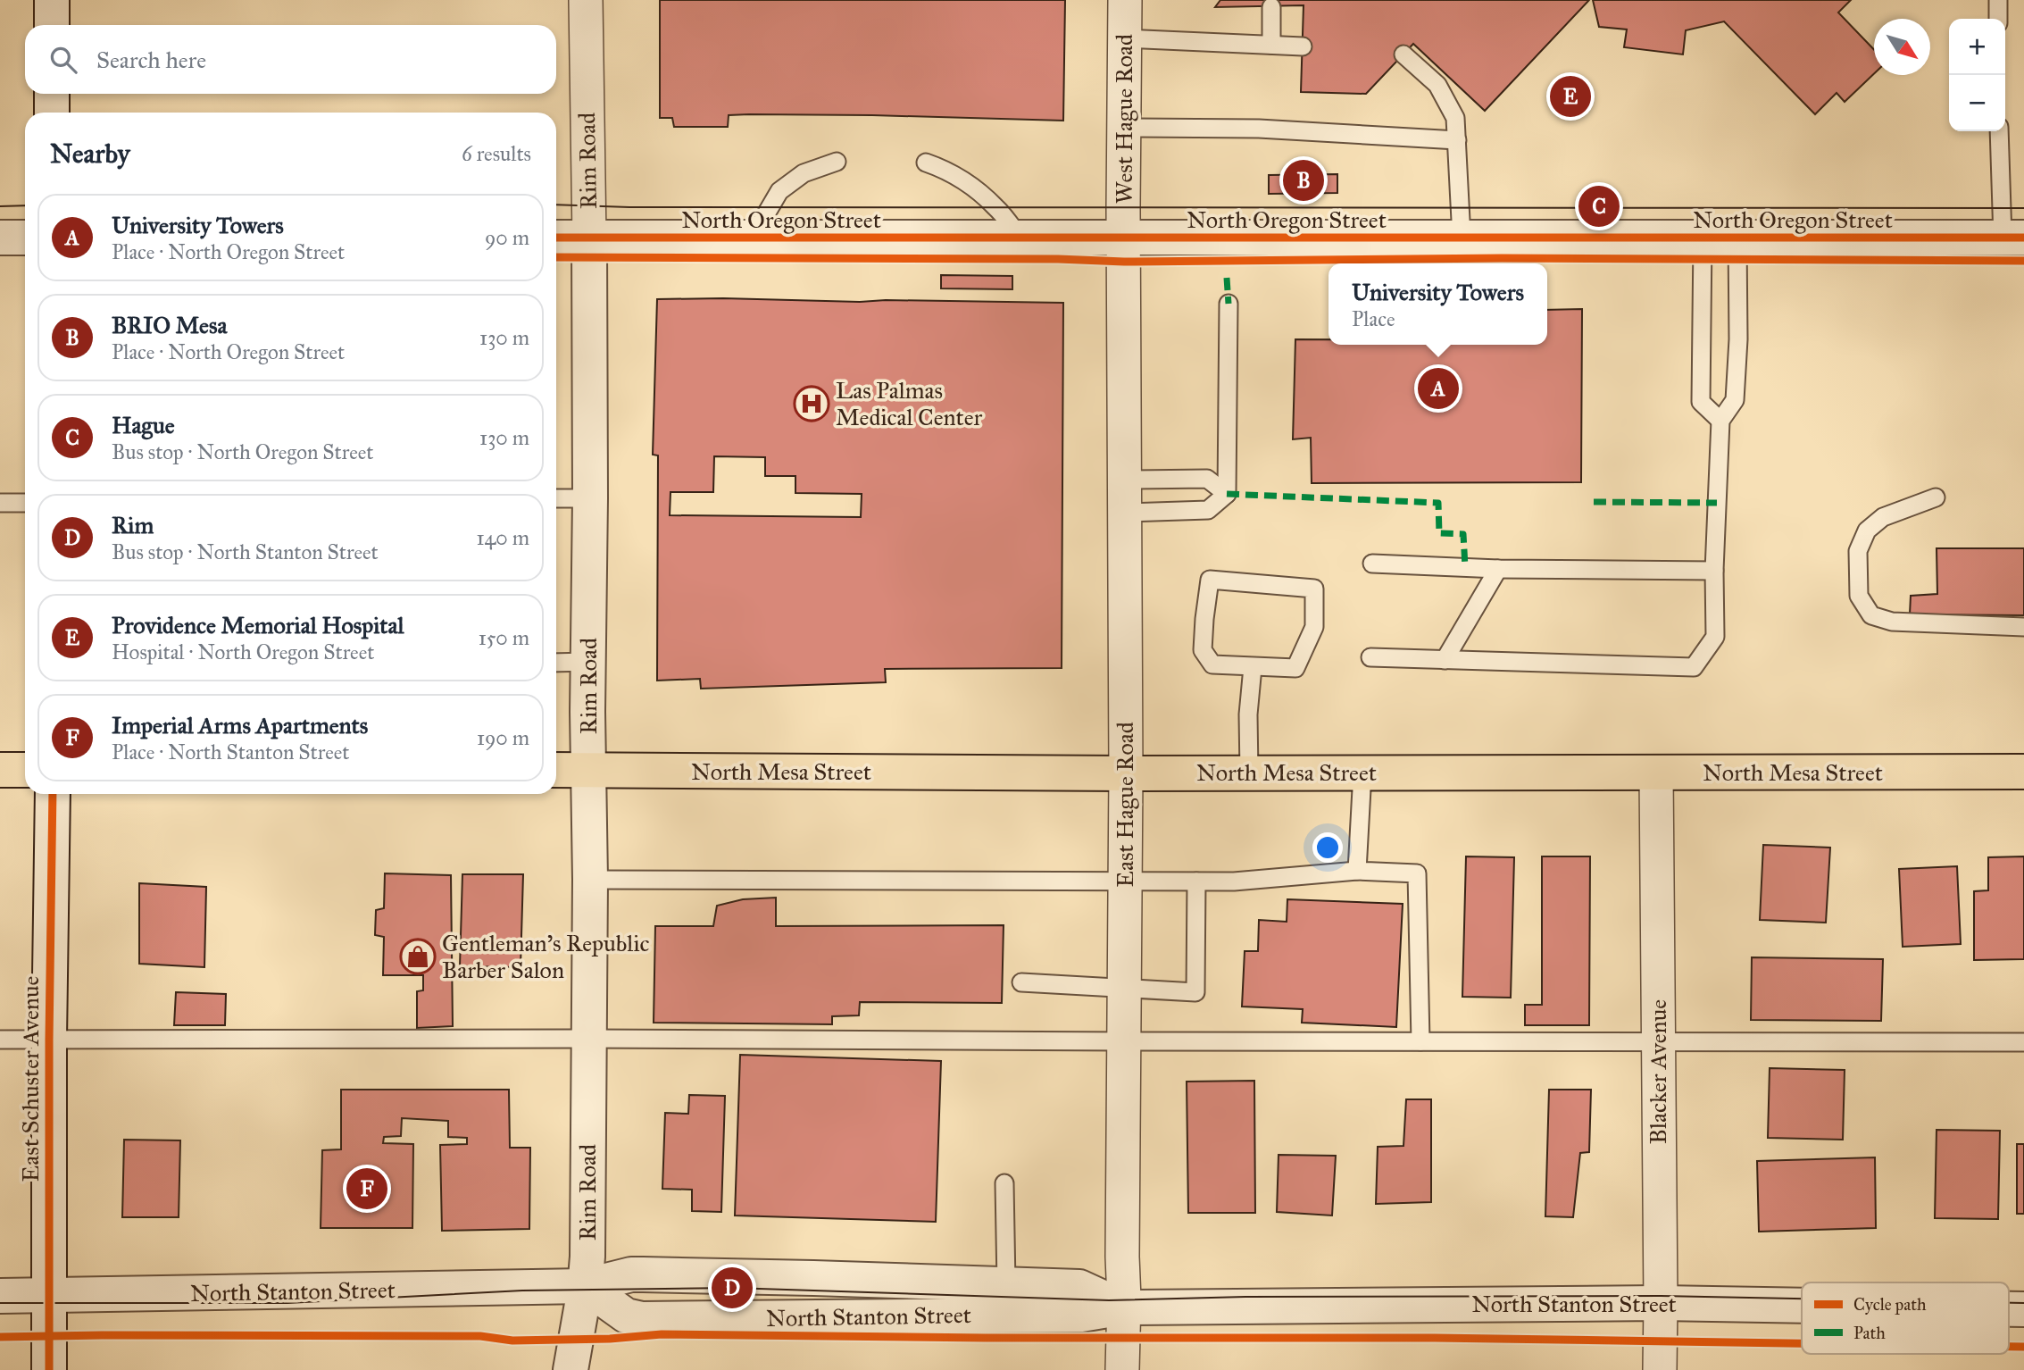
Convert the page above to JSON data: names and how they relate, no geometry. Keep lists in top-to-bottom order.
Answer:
{
  "streets": {
    "main road": ["North Mesa Street"],
    "street": [
      "West Hague Road",
      "Rim Road",
      "North Oregon Street",
      "East Hague Road",
      "Blacker Avenue",
      "East Schuster Avenue",
      "North Stanton Street"
    ]
  },
  "crossings": [
    ["West Hague Road", "North Oregon Street"],
    ["West Hague Road", "East Hague Road"],
    ["Rim Road", "North Oregon Street"],
    ["Rim Road", "North Mesa Street"],
    ["Rim Road", "North Stanton Street"],
    ["North Oregon Street", "East Hague Road"],
    ["North Mesa Street", "East Hague Road"],
    ["North Mesa Street", "Blacker Avenue"],
    ["East Hague Road", "North Stanton Street"],
    ["Blacker Avenue", "North Stanton Street"],
    ["East Schuster Avenue", "North Stanton Street"]
  ],
  "places": {
    "hospital": ["Las Palmas Medical Center"],
    "shop": ["Gentleman's Republic Barber Salon"]
  },
  "legend": ["Cycle path", "Path"],
  "north": "bottom right",
  "page": {
    "map_buttons": ["+", "−"],
    "search": "Search here",
    "pins": [
      "E",
      "B",
      "C",
      "A",
      "F",
      "D"
    ],
    "heading": ["Nearby", "6 results"],
    "list": [
      {
        "mark": "A",
        "name": "University Towers",
        "note": "Place · North Oregon Street",
        "value": "90 m"
      },
      {
        "mark": "B",
        "name": "BRIO Mesa",
        "note": "Place · North Oregon Street",
        "value": "130 m"
      },
      {
        "mark": "C",
        "name": "Hague",
        "note": "Bus stop · North Oregon Street",
        "value": "130 m"
      },
      {
        "mark": "D",
        "name": "Rim",
        "note": "Bus stop · North Stanton Street",
        "value": "140 m"
      },
      {
        "mark": "E",
        "name": "Providence Memorial Hospital",
        "note": "Hospital · North Oregon Street",
        "value": "150 m"
      },
      {
        "mark": "F",
        "name": "Imperial Arms Apartments",
        "note": "Place · North Stanton Street",
        "value": "190 m"
      }
    ],
    "popup": ["University Towers", "Place"]
  }
}
